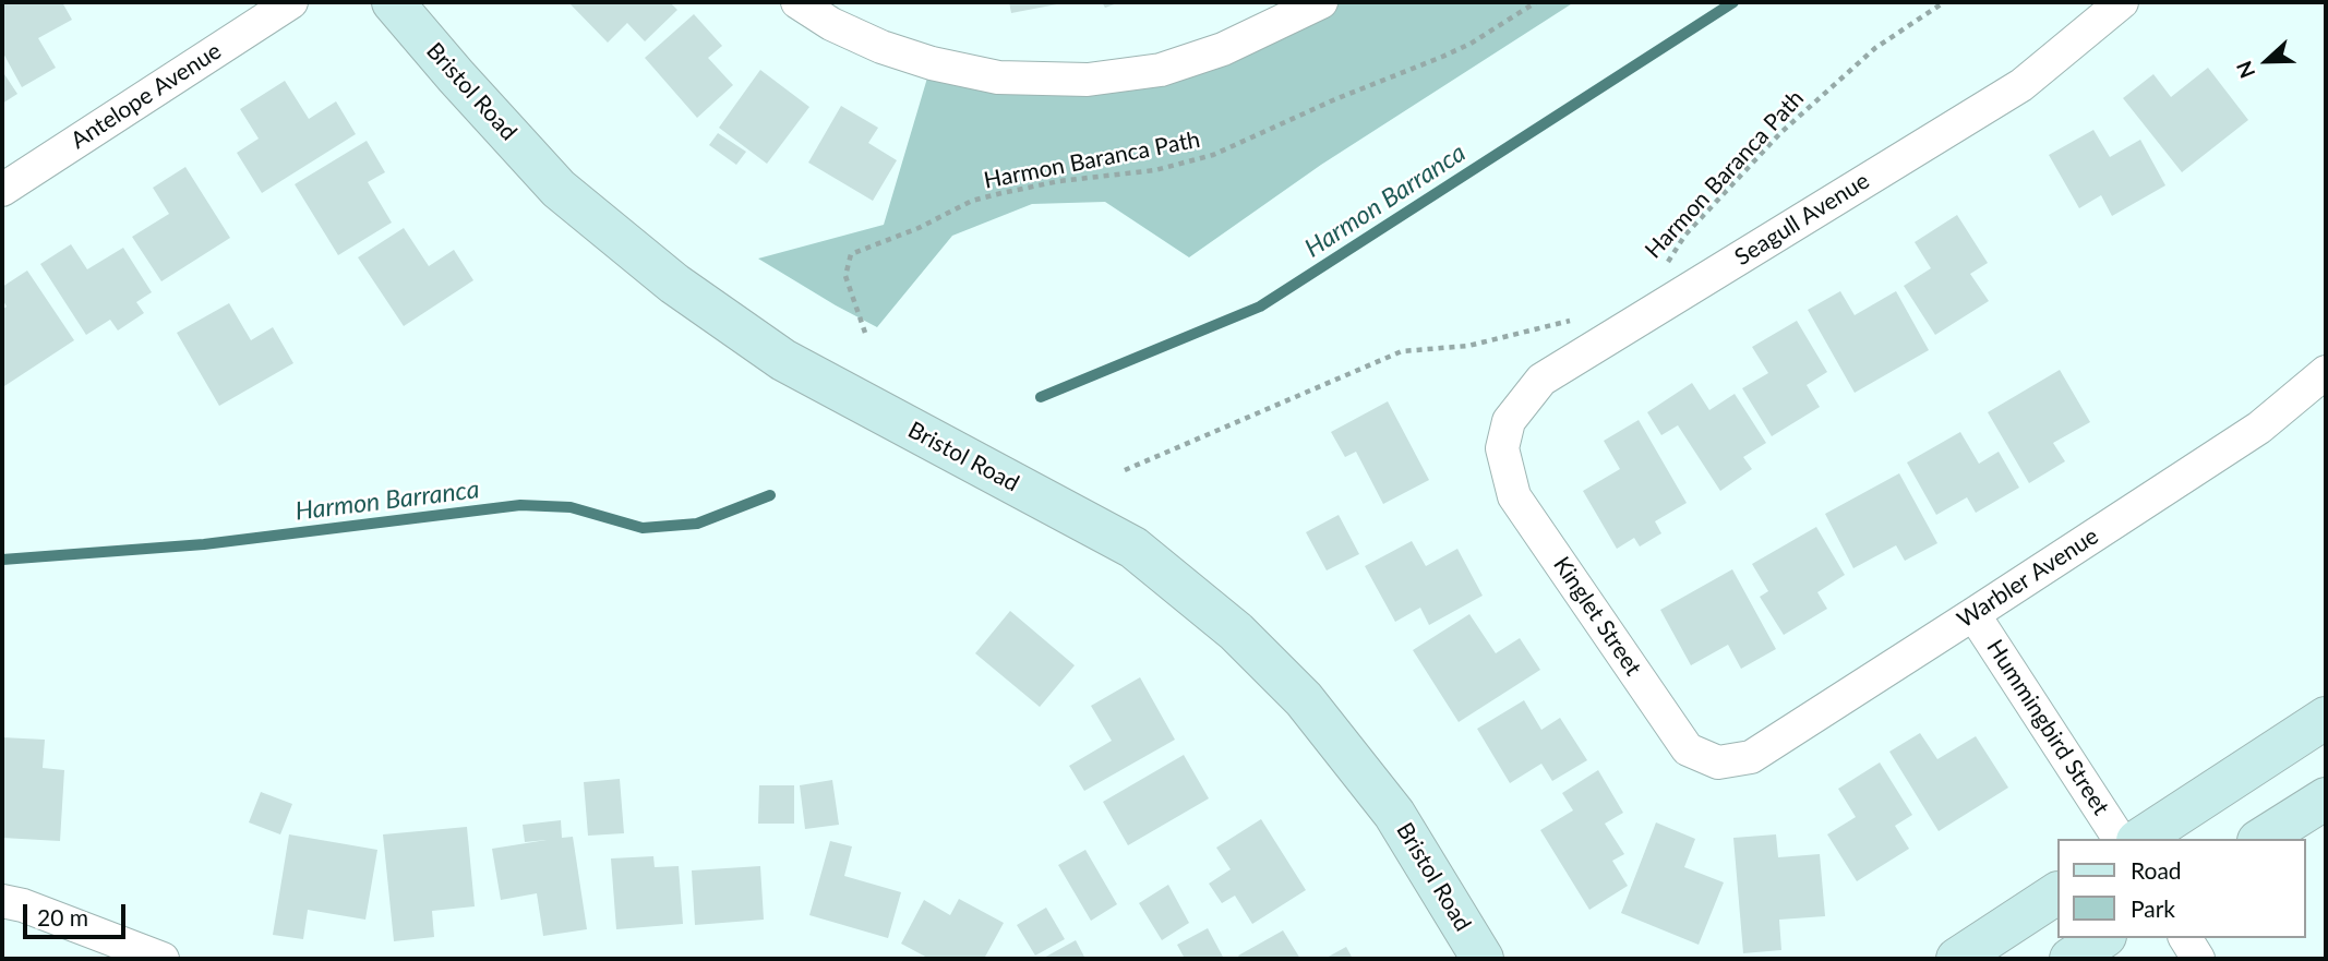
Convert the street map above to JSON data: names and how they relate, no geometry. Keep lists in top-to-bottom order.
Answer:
{
  "streets": {
    "street": [
      "Bristol Road",
      "Antelope Avenue",
      "Seagull Avenue",
      "Warbler Avenue",
      "Kinglet Street",
      "Hummingbird Street"
    ],
    "path": ["Harmon Baranca Path"]
  },
  "crossings": [
    ["Seagull Avenue", "Kinglet Street"],
    ["Warbler Avenue", "Kinglet Street"],
    ["Warbler Avenue", "Hummingbird Street"]
  ],
  "water": ["Harmon Barranca"],
  "legend": ["Road", "Park"],
  "scale_bar": "20 m",
  "north": "left"
}
